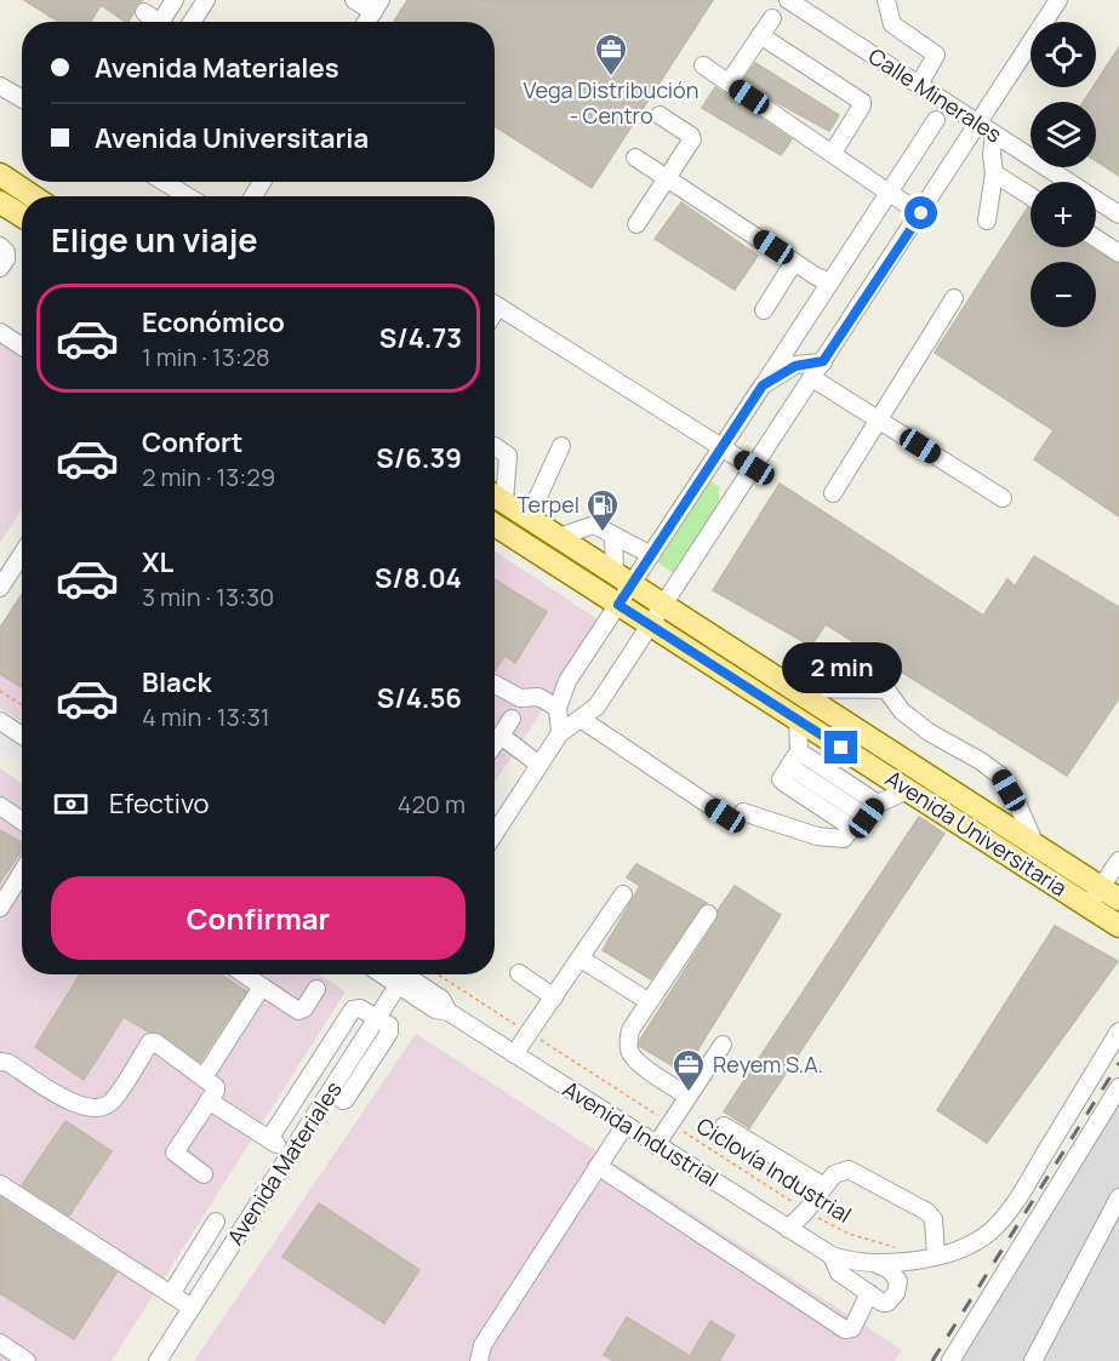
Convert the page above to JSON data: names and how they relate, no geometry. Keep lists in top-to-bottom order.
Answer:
{
  "streets": {
    "main road": ["Avenida Universitaria"],
    "street": ["Calle Minerales", "Avenida Industrial", "Avenida Materiales"],
    "path": ["Ciclovía Industrial"]
  },
  "crossings": [
    ["Avenida Industrial", "Avenida Materiales"]
  ],
  "places": {
    "office": ["Vega Distribución - Centro", "Reyem S.A."],
    "fuel station": ["Terpel"]
  },
  "page": {
    "map_buttons": ["+", "−"],
    "banner": ["Avenida Materiales", "Avenida Universitaria"],
    "heading": "Elige un viaje",
    "list": [
      {
        "name": "Económico",
        "note": "1 min · 13:28",
        "value": "S/4.73"
      },
      {
        "name": "Confort",
        "note": "2 min · 13:29",
        "value": "S/6.39"
      },
      {
        "name": "XL",
        "note": "3 min · 13:30",
        "value": "S/8.04"
      },
      {
        "name": "Black",
        "note": "4 min · 13:31",
        "value": "S/4.56"
      }
    ],
    "bubble": "2 min",
    "pay": ["Efectivo", "420 m"],
    "buttons": "Confirmar"
  }
}
